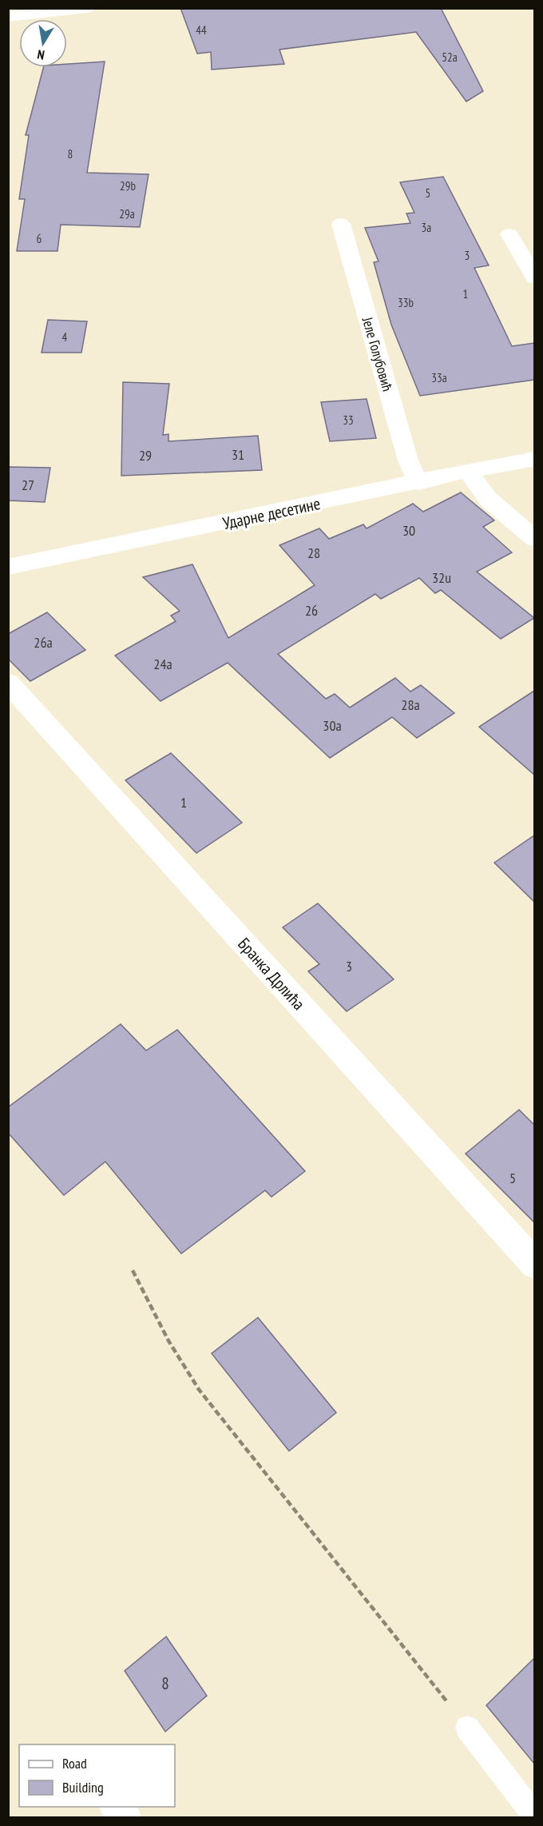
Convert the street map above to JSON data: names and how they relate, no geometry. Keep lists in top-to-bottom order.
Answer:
{
  "streets": {
    "street": ["Јеле Голубовић", "Ударне десетине", "Бранка Дрлића"]
  },
  "crossings": [
    ["Јеле Голубовић", "Ударне десетине"]
  ],
  "house_numbers": [
    "44",
    "52a",
    "8",
    "29b",
    "5",
    "29a",
    "3a",
    "6",
    "3",
    "1",
    "33b",
    "4",
    "33a",
    "33",
    "31",
    "29",
    "27",
    "30",
    "28",
    "32u",
    "26",
    "26a",
    "24a",
    "28a",
    "30a",
    "1",
    "3",
    "5",
    "8"
  ],
  "legend": ["Road", "Building"],
  "north": "bottom"
}
